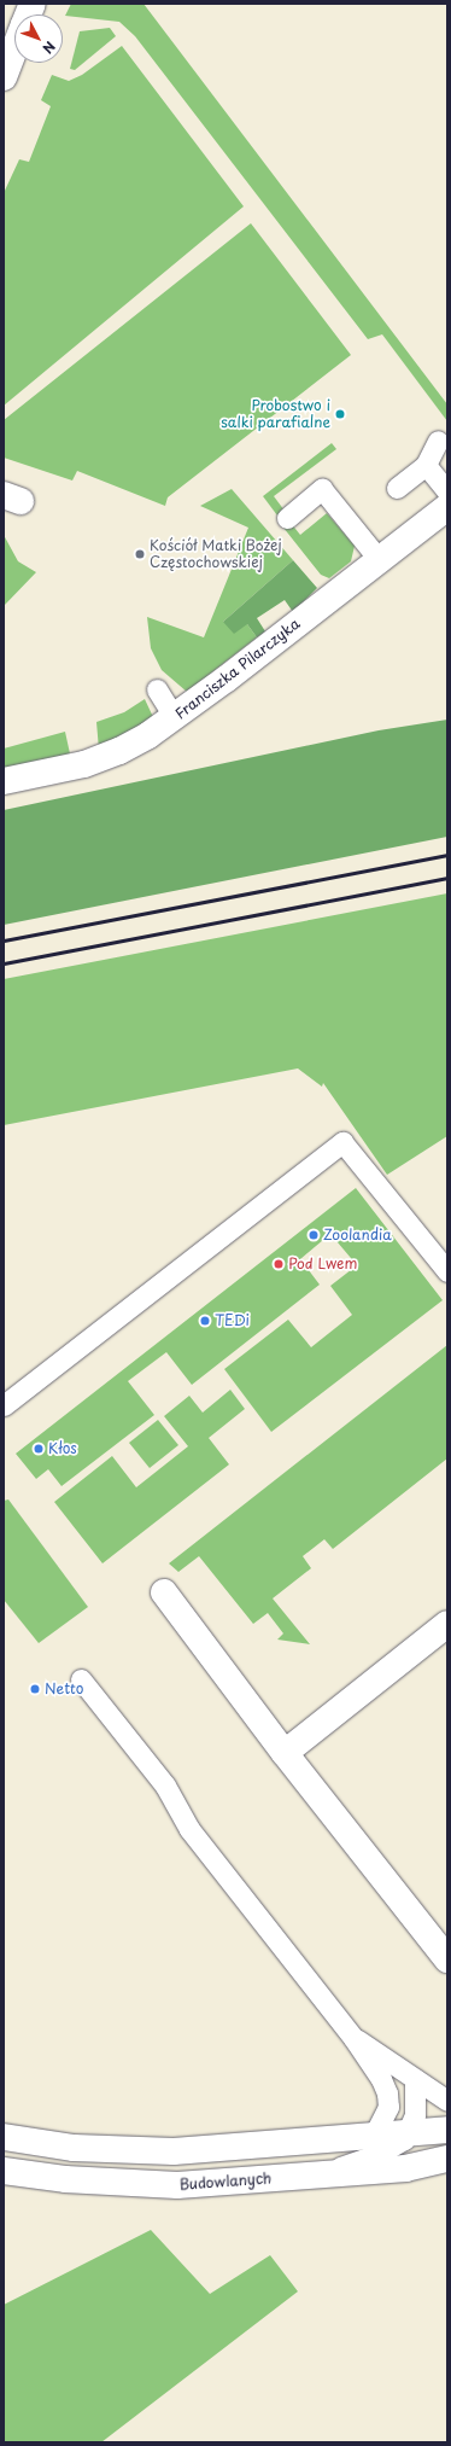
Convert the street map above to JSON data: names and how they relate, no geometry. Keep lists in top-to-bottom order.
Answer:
{
  "streets": {
    "street": ["Franciszka Pilarczyka", "Budowlanych"]
  },
  "places": [
    "Probostwo i salki parafialne",
    "Kościół Matki Bożej Częstochowskiej",
    "Zoolandia",
    "Pod Lwem",
    "TEDi",
    "Kłos",
    "Netto"
  ],
  "north": "bottom right"
}
